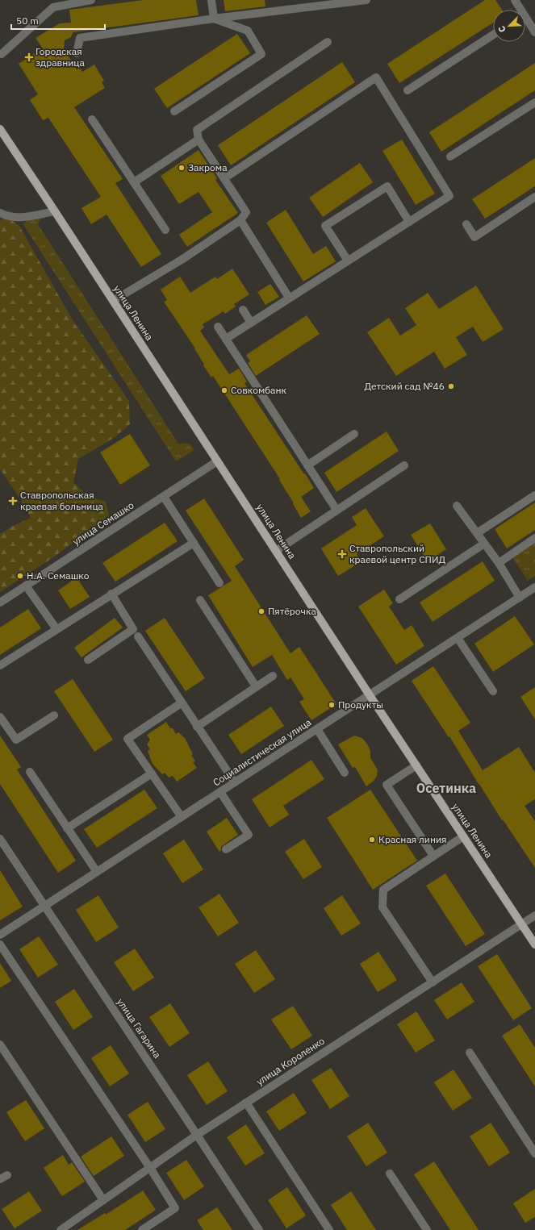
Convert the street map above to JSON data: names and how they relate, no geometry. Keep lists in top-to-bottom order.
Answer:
{
  "streets": {
    "main road": ["улица Ленина"],
    "street": [
      "улица Семашко",
      "Социалистическая улица",
      "улица Гагарина",
      "улица Короленко"
    ]
  },
  "crossings": [
    ["улица Ленина", "улица Семашко"],
    ["улица Ленина", "Социалистическая улица"],
    ["улица Ленина", "улица Короленко"],
    ["Социалистическая улица", "улица Гагарина"],
    ["улица Гагарина", "улица Короленко"]
  ],
  "districts": ["Осетинка"],
  "places": {
    "health": ["Городская здравница", "Ставропольская краевая больница", "Ставропольский краевой центр СПИД"],
    "other": [
      "Закрома",
      "Детский сад №46",
      "Совкомбанк",
      "Н.А. Семашко",
      "Пятёрочка",
      "Продукты",
      "Красная линия"
    ]
  },
  "scale_bar": "50 m",
  "north": "bottom left"
}
